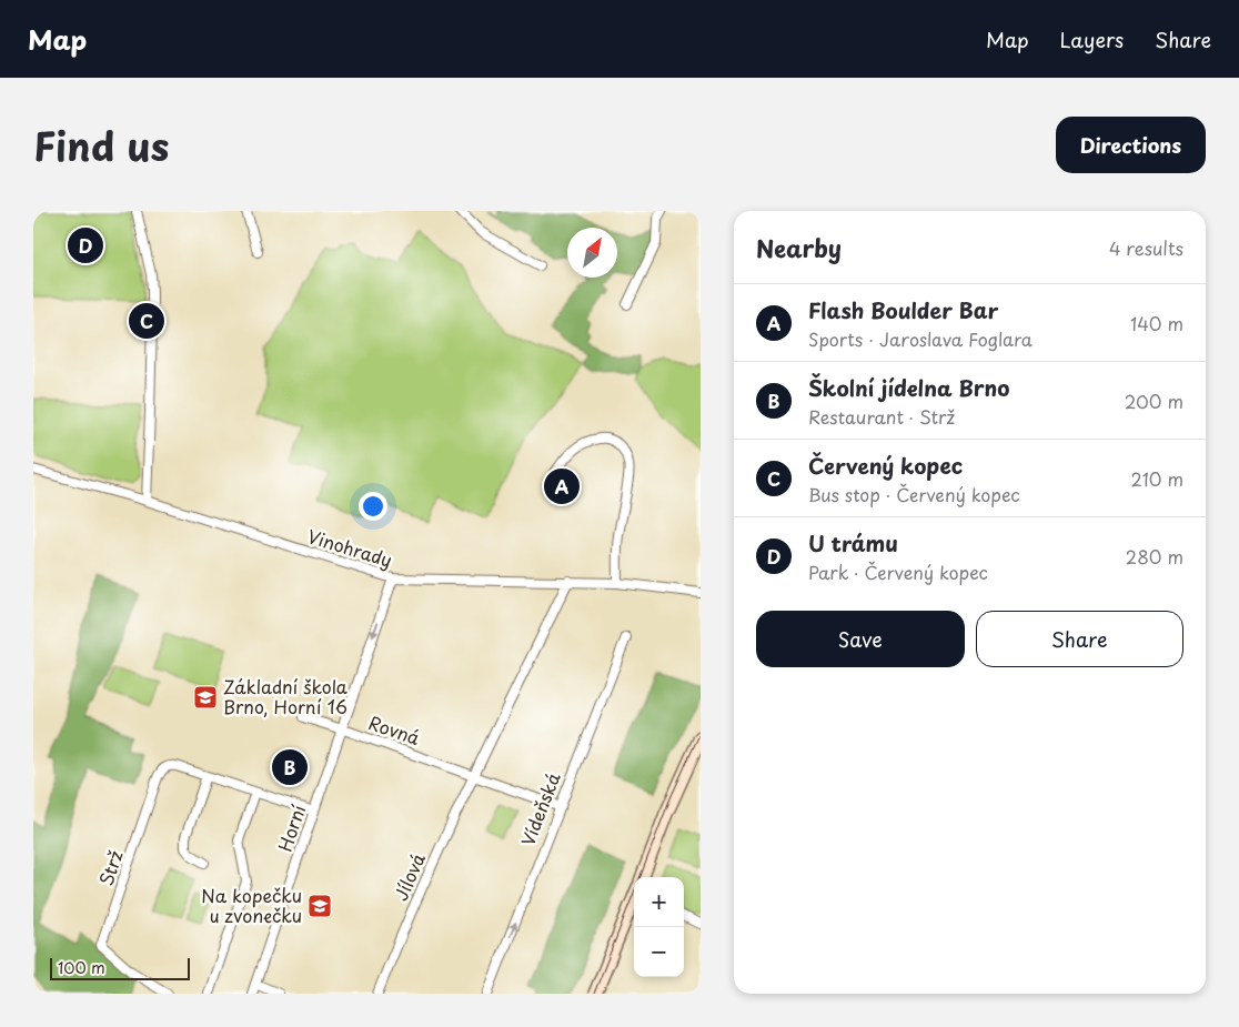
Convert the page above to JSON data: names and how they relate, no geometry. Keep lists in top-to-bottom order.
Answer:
{
  "streets": {
    "street": [
      "Vinohrady",
      "Rovná",
      "Vídeňská",
      "Horní",
      "Strž",
      "Jílová"
    ]
  },
  "crossings": [
    ["Vinohrady", "Horní"],
    ["Vinohrady", "Jílová"],
    ["Rovná", "Horní"],
    ["Rovná", "Jílová"],
    ["Horní", "Strž"]
  ],
  "one_way": ["Vídeňská", "Horní"],
  "places": {
    "school or university": ["Základní škola Brno, Horní 16", "Na kopečku u zvonečku"]
  },
  "scale_bar": "100 m",
  "north": "top right",
  "page": {
    "header": "Map",
    "nav": ["Map", "Layers", "Share"],
    "title": "Find us",
    "buttons": [
      "Directions",
      ["Save", "Share"]
    ],
    "heading": ["Nearby", "4 results"],
    "pins": [
      "D",
      "C",
      "A",
      "B"
    ],
    "list": [
      {
        "mark": "A",
        "name": "Flash Boulder Bar",
        "note": "Sports · Jaroslava Foglara",
        "value": "140 m"
      },
      {
        "mark": "B",
        "name": "Školní jídelna Brno",
        "note": "Restaurant · Strž",
        "value": "200 m"
      },
      {
        "mark": "C",
        "name": "Červený kopec",
        "note": "Bus stop · Červený kopec",
        "value": "210 m"
      },
      {
        "mark": "D",
        "name": "U trámu",
        "note": "Park · Červený kopec",
        "value": "280 m"
      }
    ],
    "map_buttons": ["+", "−"],
    "scale": "100 m"
  }
}
